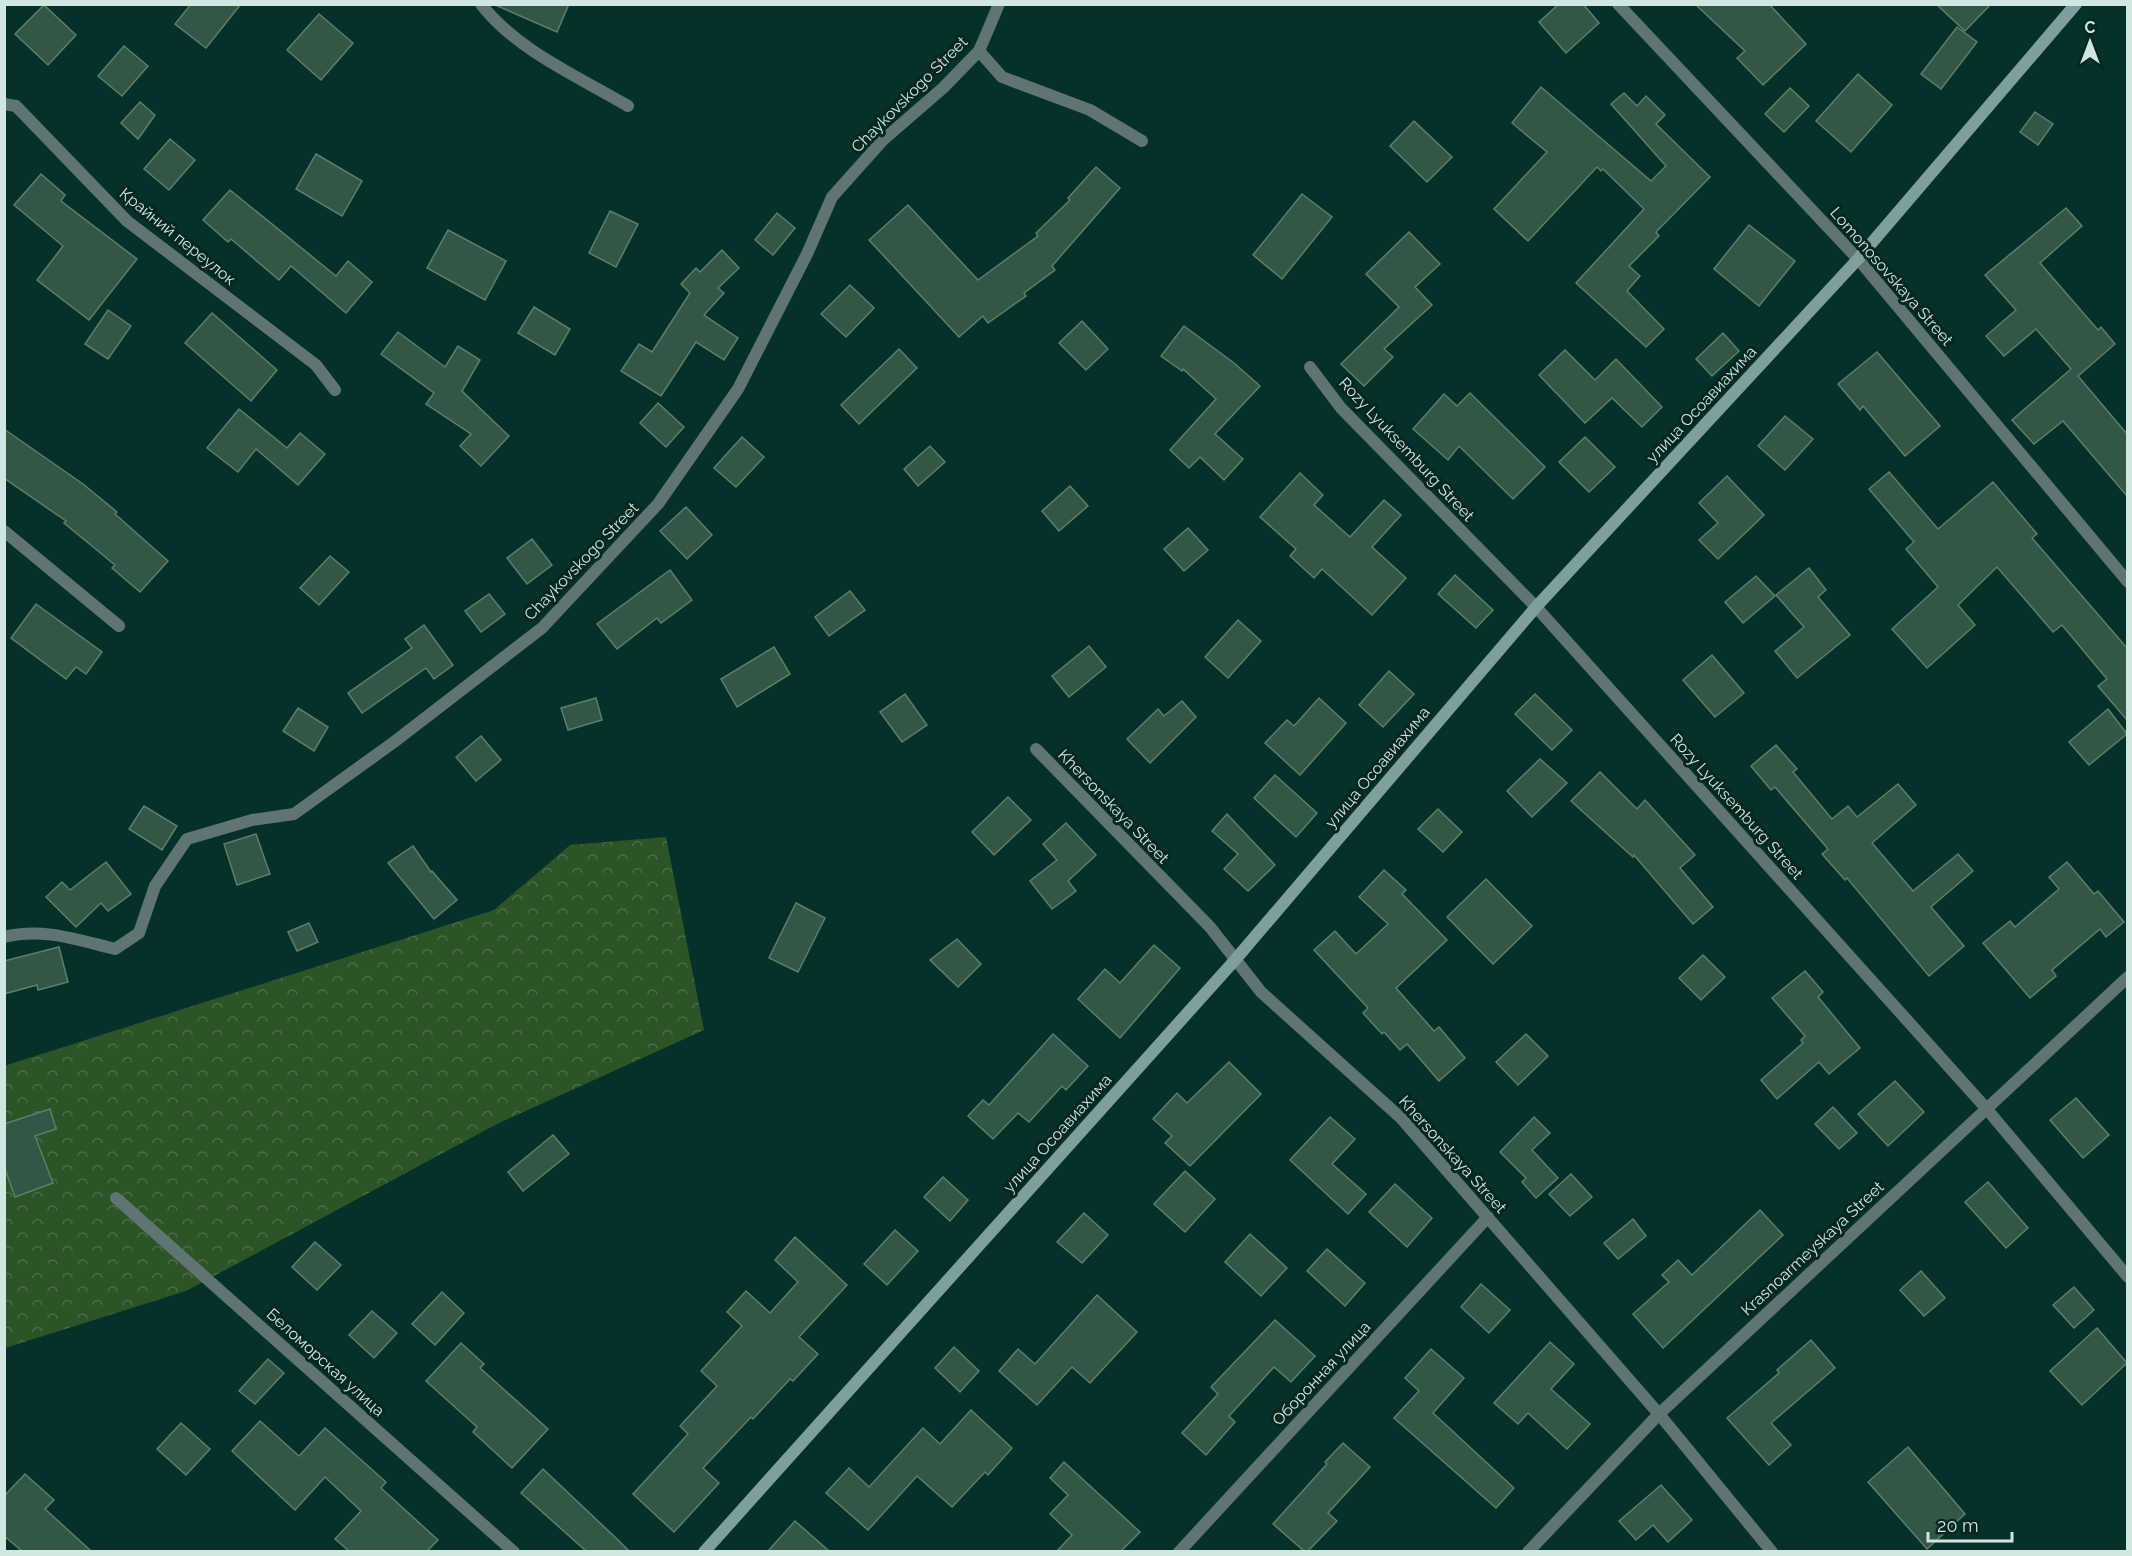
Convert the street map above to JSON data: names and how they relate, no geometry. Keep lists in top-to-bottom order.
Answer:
{
  "streets": {
    "street": [
      "Chaykovskogo Street",
      "Крайний переулок",
      "Lomonosovskaya Street",
      "улица Осоавиахима",
      "Rozy Lyuksemburg Street",
      "Khersonskaya Street",
      "Krasnoarmeyskaya Street",
      "Беломорская улица",
      "Оборонная улица"
    ]
  },
  "crossings": [
    ["Lomonosovskaya Street", "улица Осоавиахима"],
    ["улица Осоавиахима", "Rozy Lyuksemburg Street"],
    ["улица Осоавиахима", "Khersonskaya Street"],
    ["Rozy Lyuksemburg Street", "Krasnoarmeyskaya Street"],
    ["Khersonskaya Street", "Krasnoarmeyskaya Street"],
    ["Khersonskaya Street", "Оборонная улица"]
  ],
  "scale_bar": "20 m",
  "north": "top"
}
